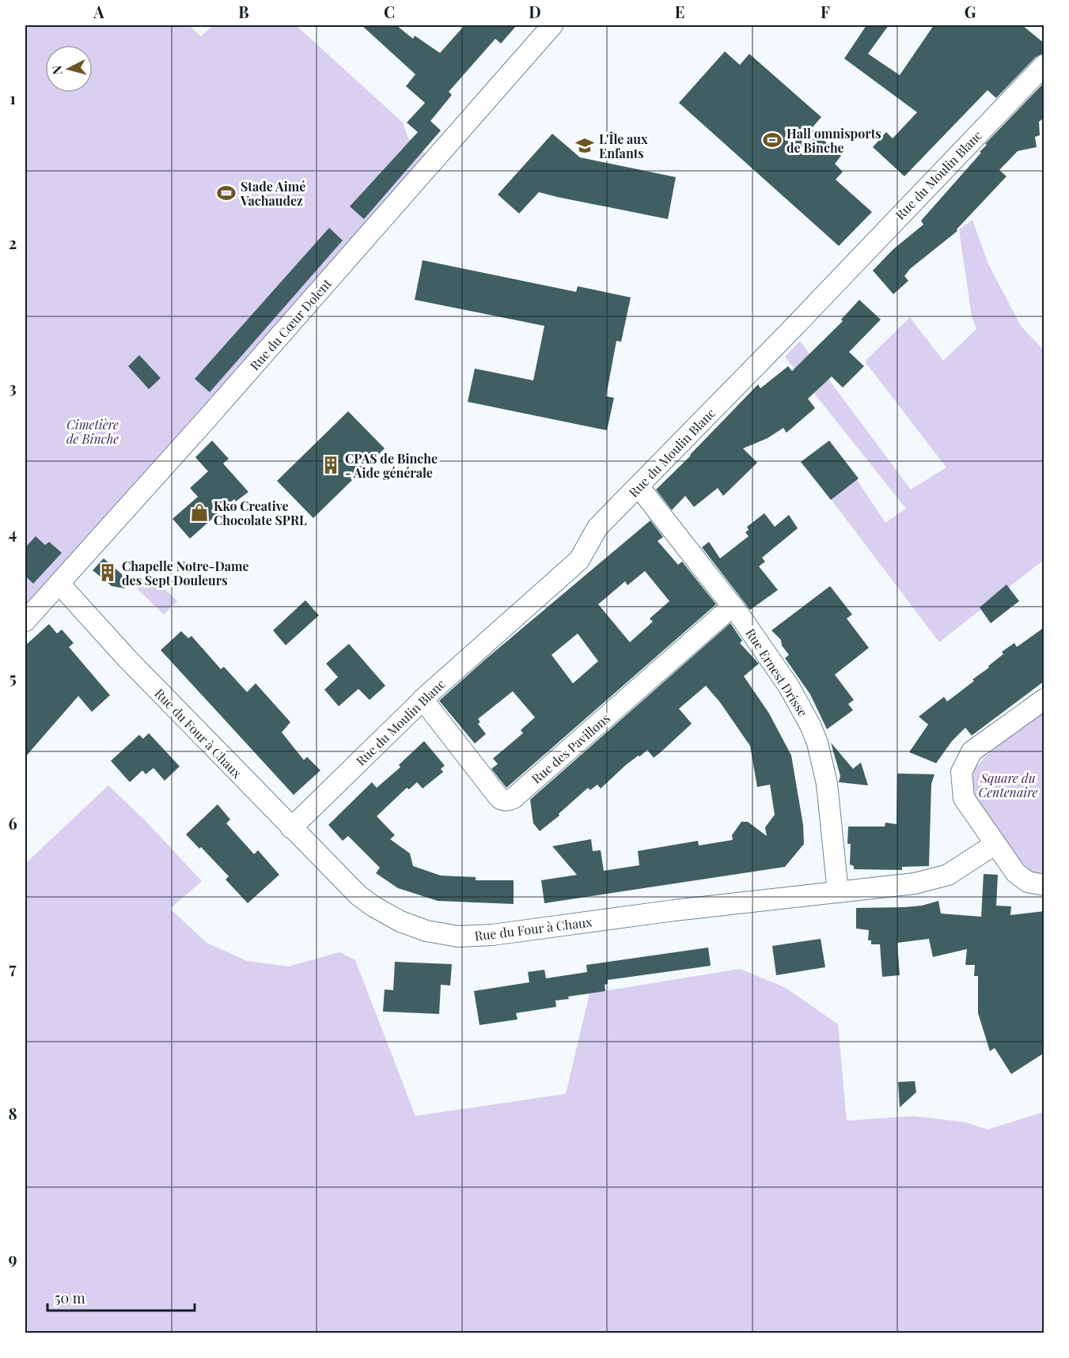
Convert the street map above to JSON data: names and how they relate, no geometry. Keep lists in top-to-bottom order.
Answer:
{
  "streets": {
    "street": [
      "Rue du Moulin Blanc",
      "Rue du Cœur Dolent",
      "Rue Ernest Drisse",
      "Rue du Four à Chaux",
      "Rue des Pavillons"
    ]
  },
  "crossings": [
    ["Rue du Moulin Blanc", "Rue Ernest Drisse"],
    ["Rue du Moulin Blanc", "Rue du Four à Chaux"],
    ["Rue du Moulin Blanc", "Rue des Pavillons"],
    ["Rue du Cœur Dolent", "Rue du Four à Chaux"],
    ["Rue Ernest Drisse", "Rue du Four à Chaux"],
    ["Rue Ernest Drisse", "Rue des Pavillons"]
  ],
  "parks": ["Cimetière de Binche", "Square du Centenaire"],
  "places": {
    "sports": ["Hall omnisports de Binche", "Stade Aimé Vachaudez"],
    "school or university": ["L'Île aux Enfants"],
    "building": ["CPAS de Binche - Aide générale", "Chapelle Notre-Dame des Sept Douleurs"],
    "shop": ["Kko Creative Chocolate SPRL"]
  },
  "scale_bar": "50 m",
  "north": "left",
  "grid": {
    "columns": [
      "A",
      "B",
      "C",
      "D",
      "E",
      "F",
      "G"
    ],
    "rows": [
      "1",
      "2",
      "3",
      "4",
      "5",
      "6",
      "7",
      "8",
      "9"
    ]
  }
}
